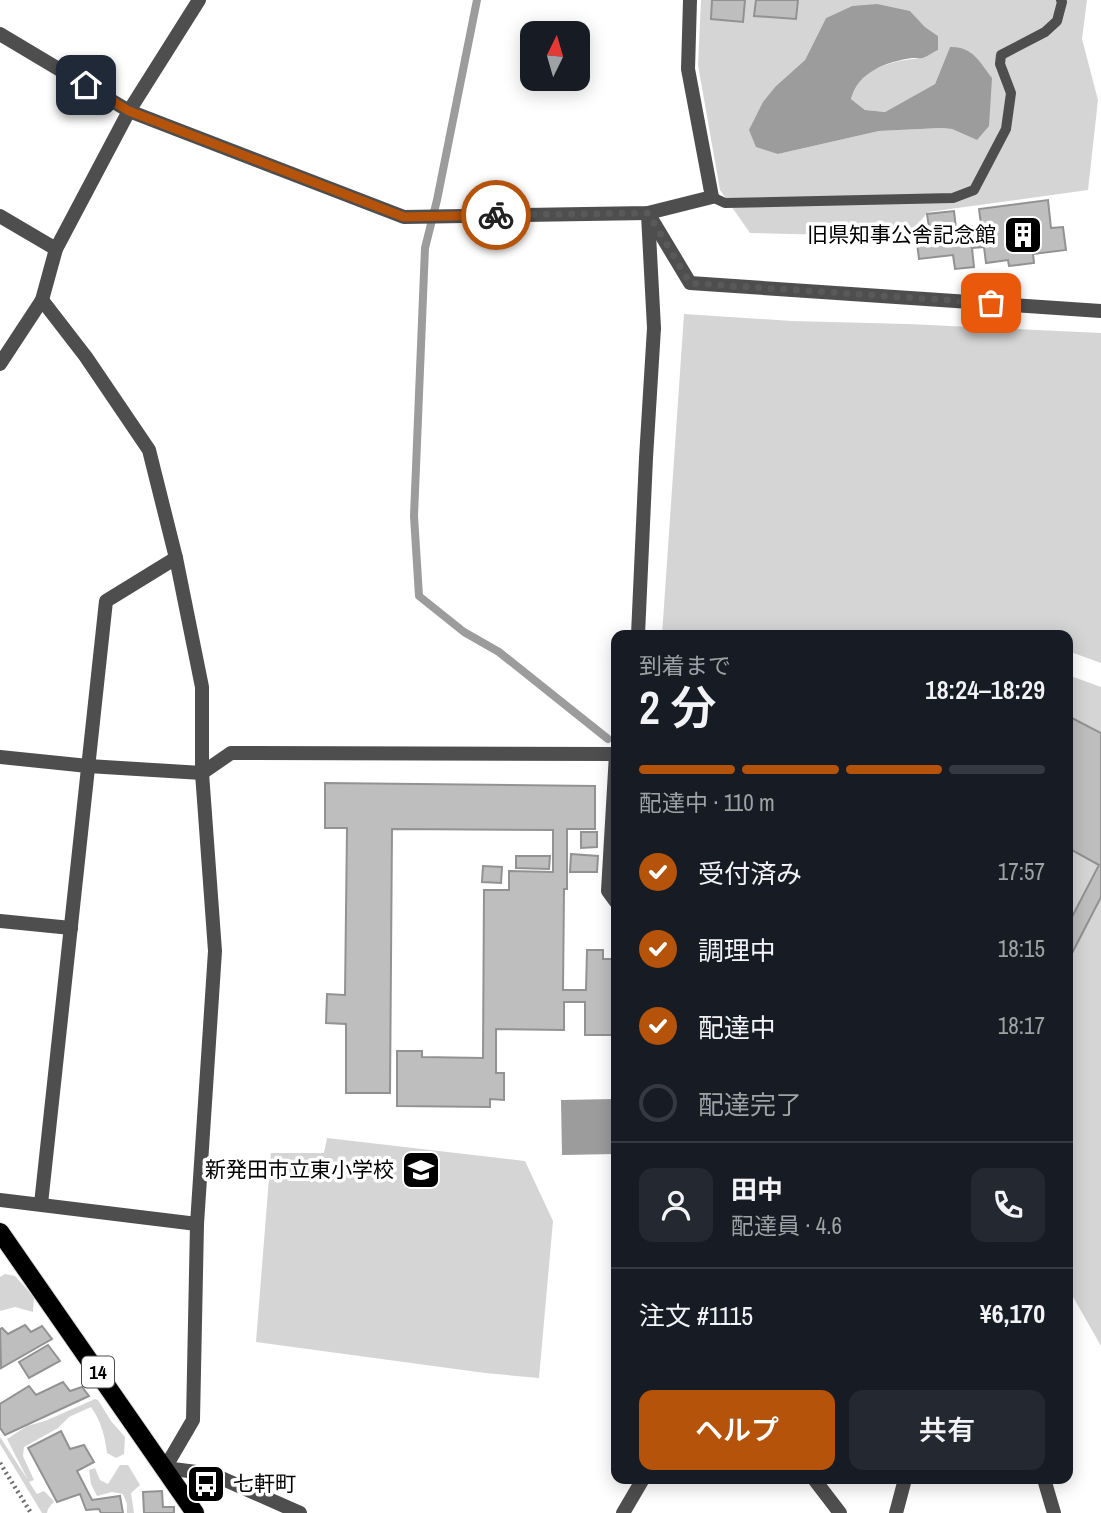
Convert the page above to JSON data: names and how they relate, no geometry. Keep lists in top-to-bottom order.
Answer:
{
  "streets": {
    "main road": ["14"]
  },
  "places": {
    "building": ["旧県知事公舎記念館"],
    "school or university": ["新発田市立東小学校"],
    "bus stop": ["七軒町"]
  },
  "north": "top",
  "page": {
    "heading": ["2 分", "到着まで", "18:24–18:29"],
    "panel": [
      "田中",
      "配達員 · 4.6",
      "注文 #1115",
      "¥6,170"
    ],
    "bar": "配達中 · 110 m",
    "list": [
      ["受付済み", "17:57"],
      ["調理中", "18:15"],
      ["配達中", "18:17"],
      "配達完了"
    ],
    "buttons": ["ヘルプ", "共有"]
  }
}
